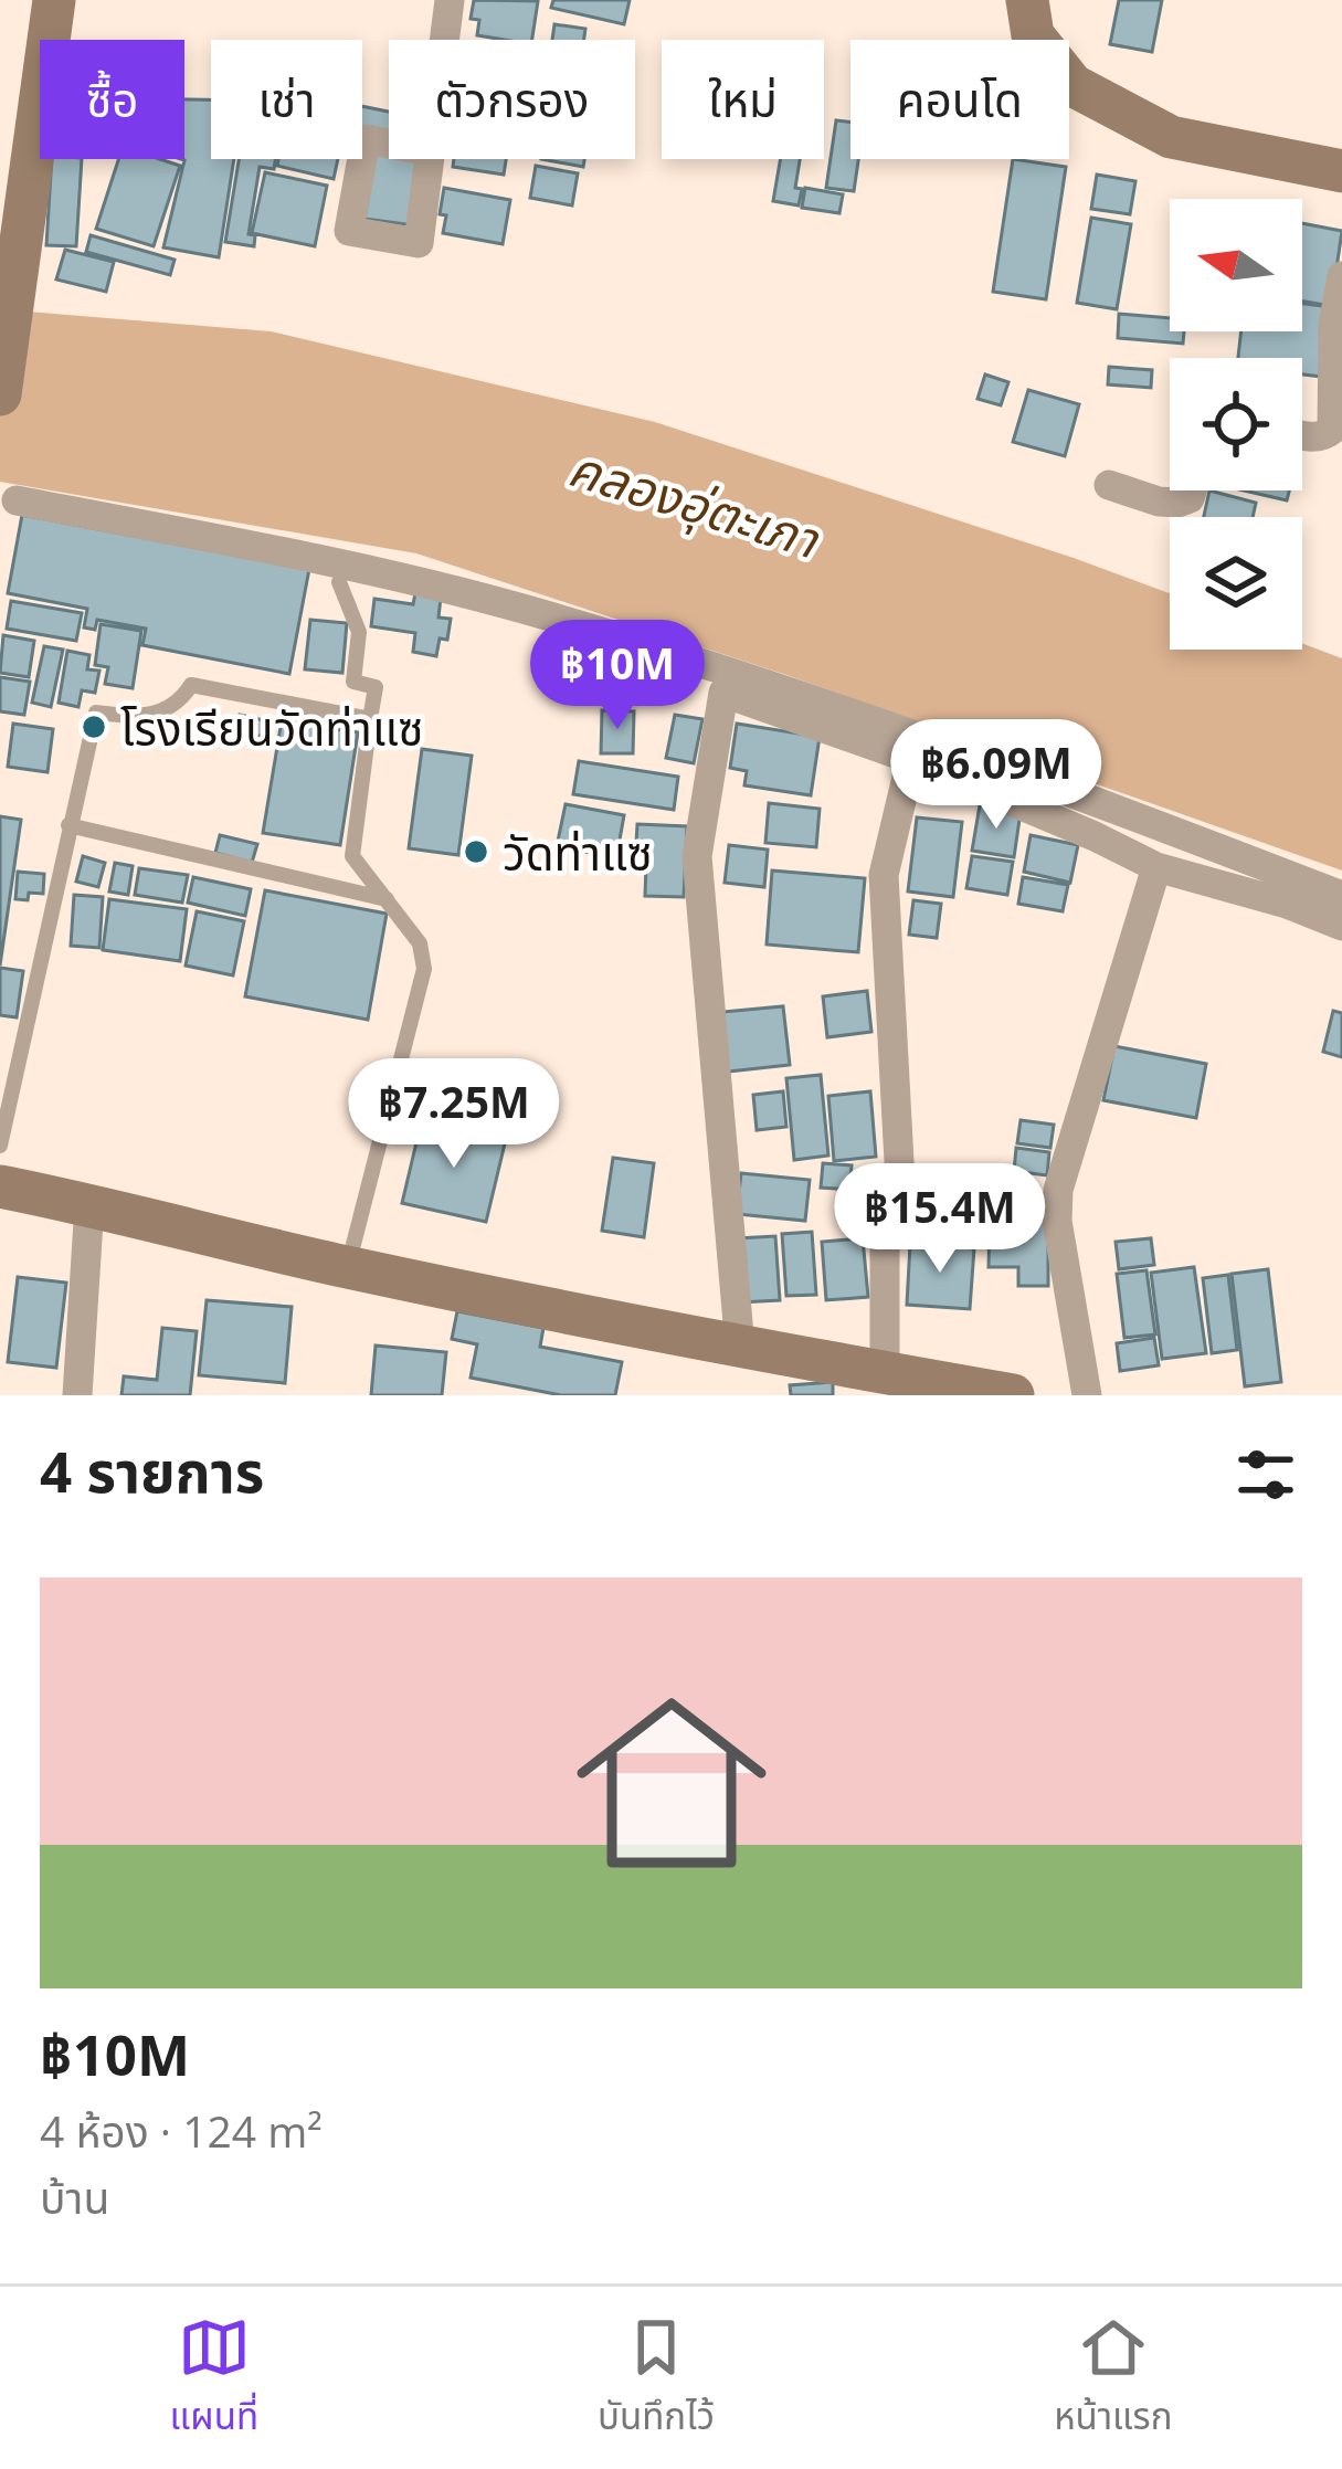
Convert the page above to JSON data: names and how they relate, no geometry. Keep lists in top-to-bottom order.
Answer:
{
  "water": ["คลองอุ่ตะเภา"],
  "places": ["โรงเรียนวัดท่าแซ", "วัดท่าแซ"],
  "north": "left",
  "page": {
    "chip": [
      "ซื้อ",
      "เช่า",
      "ตัวกรอง",
      "ใหม่",
      "คอนโด"
    ],
    "price": [
      "฿10M",
      "฿6.09M",
      "฿7.25M",
      "฿15.4M"
    ],
    "heading": "4 รายการ",
    "list": [
      {
        "name": "฿10M",
        "note": "4 ห้อง · 124 m² · บ้าน"
      }
    ],
    "tabs": ["แผนที่", "บันทึกไว้", "หน้าแรก"]
  }
}
